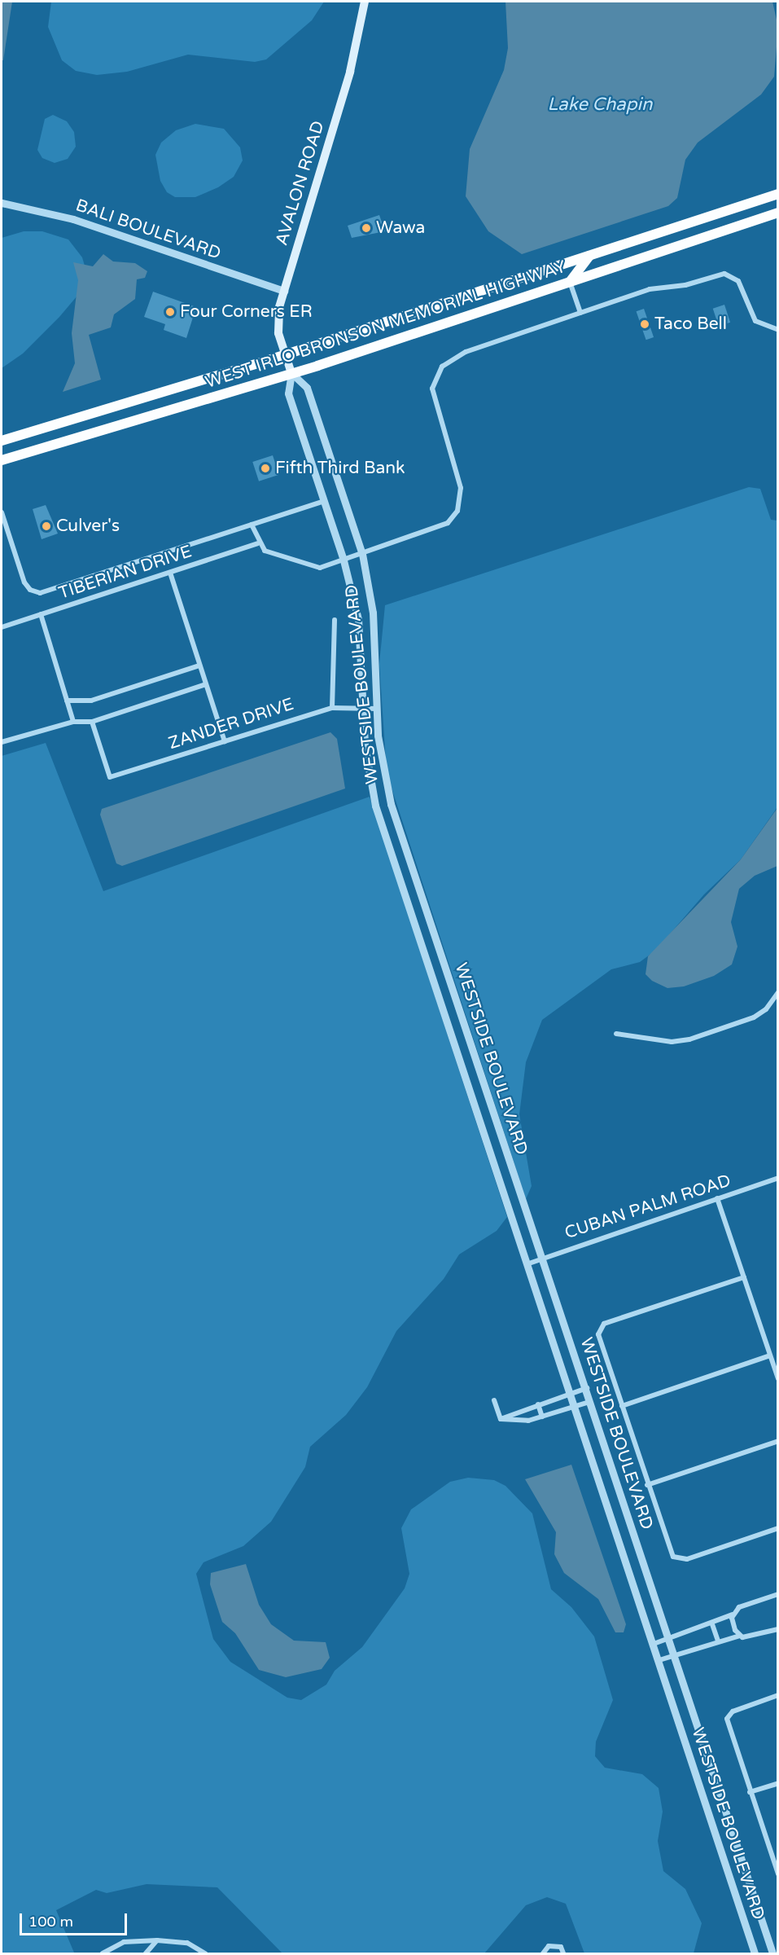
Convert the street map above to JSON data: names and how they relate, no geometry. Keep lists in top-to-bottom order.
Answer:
{
  "streets": {
    "highway": ["WEST IRLO BRONSON MEMORIAL HIGHWAY"],
    "main road": ["AVALON ROAD"],
    "street": [
      "BALI BOULEVARD",
      "TIBERIAN DRIVE",
      "WESTSIDE BOULEVARD",
      "ZANDER DRIVE",
      "CUBAN PALM ROAD"
    ]
  },
  "crossings": [
    ["AVALON ROAD", "BALI BOULEVARD"],
    ["AVALON ROAD", "WEST IRLO BRONSON MEMORIAL HIGHWAY"],
    ["AVALON ROAD", "WESTSIDE BOULEVARD"],
    ["WEST IRLO BRONSON MEMORIAL HIGHWAY", "WESTSIDE BOULEVARD"],
    ["WESTSIDE BOULEVARD", "ZANDER DRIVE"],
    ["WESTSIDE BOULEVARD", "CUBAN PALM ROAD"]
  ],
  "water": ["Lake Chapin"],
  "places": [
    "Wawa",
    "Four Corners ER",
    "Taco Bell",
    "Fifth Third Bank",
    "Culver's"
  ],
  "scale_bar": "100 m"
}
